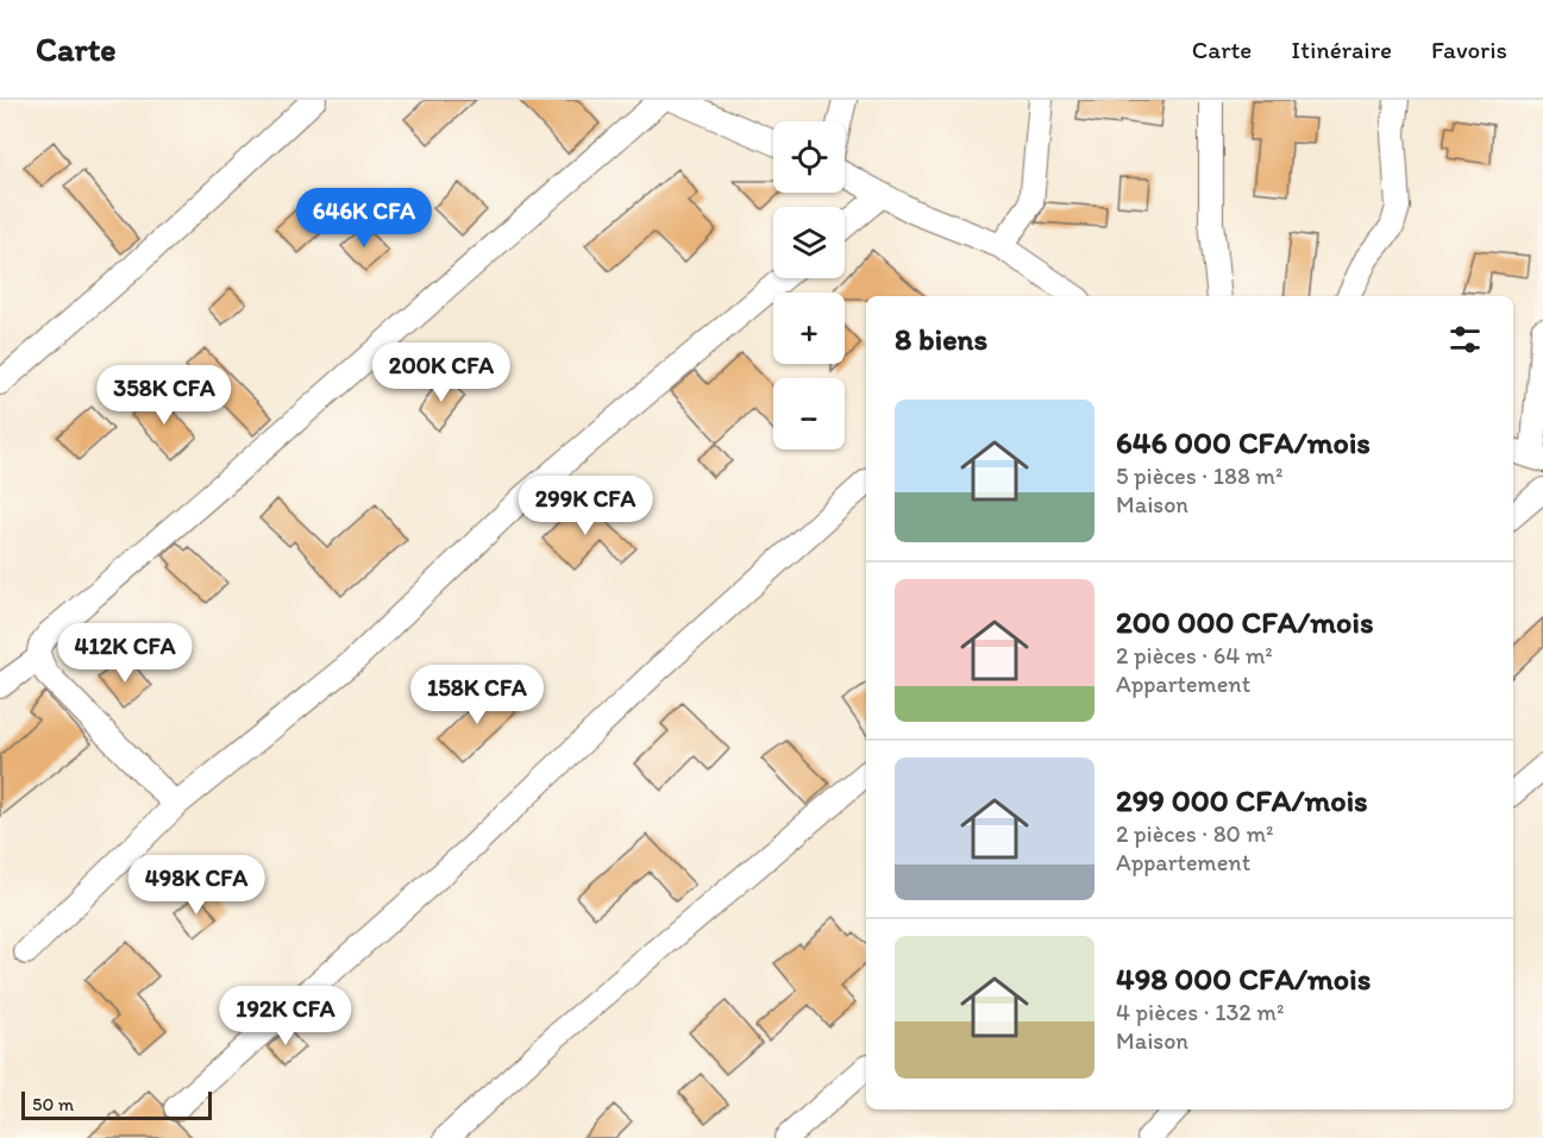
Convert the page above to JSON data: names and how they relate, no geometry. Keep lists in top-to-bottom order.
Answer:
{
  "scale_bar": "50 m",
  "page": {
    "header": "Carte",
    "nav": ["Carte", "Itinéraire", "Favoris"],
    "map_buttons": ["+", "−"],
    "price": [
      "646K CFA",
      "200K CFA",
      "358K CFA",
      "299K CFA",
      "412K CFA",
      "158K CFA",
      "498K CFA",
      "192K CFA"
    ],
    "heading": "8 biens",
    "list": [
      {
        "name": "646 000 CFA/mois",
        "note": "5 pièces · 188 m² · Maison"
      },
      {
        "name": "200 000 CFA/mois",
        "note": "2 pièces · 64 m² · Appartement"
      },
      {
        "name": "299 000 CFA/mois",
        "note": "2 pièces · 80 m² · Appartement"
      },
      {
        "name": "498 000 CFA/mois",
        "note": "4 pièces · 132 m² · Maison"
      }
    ],
    "scale": "50 m"
  }
}
